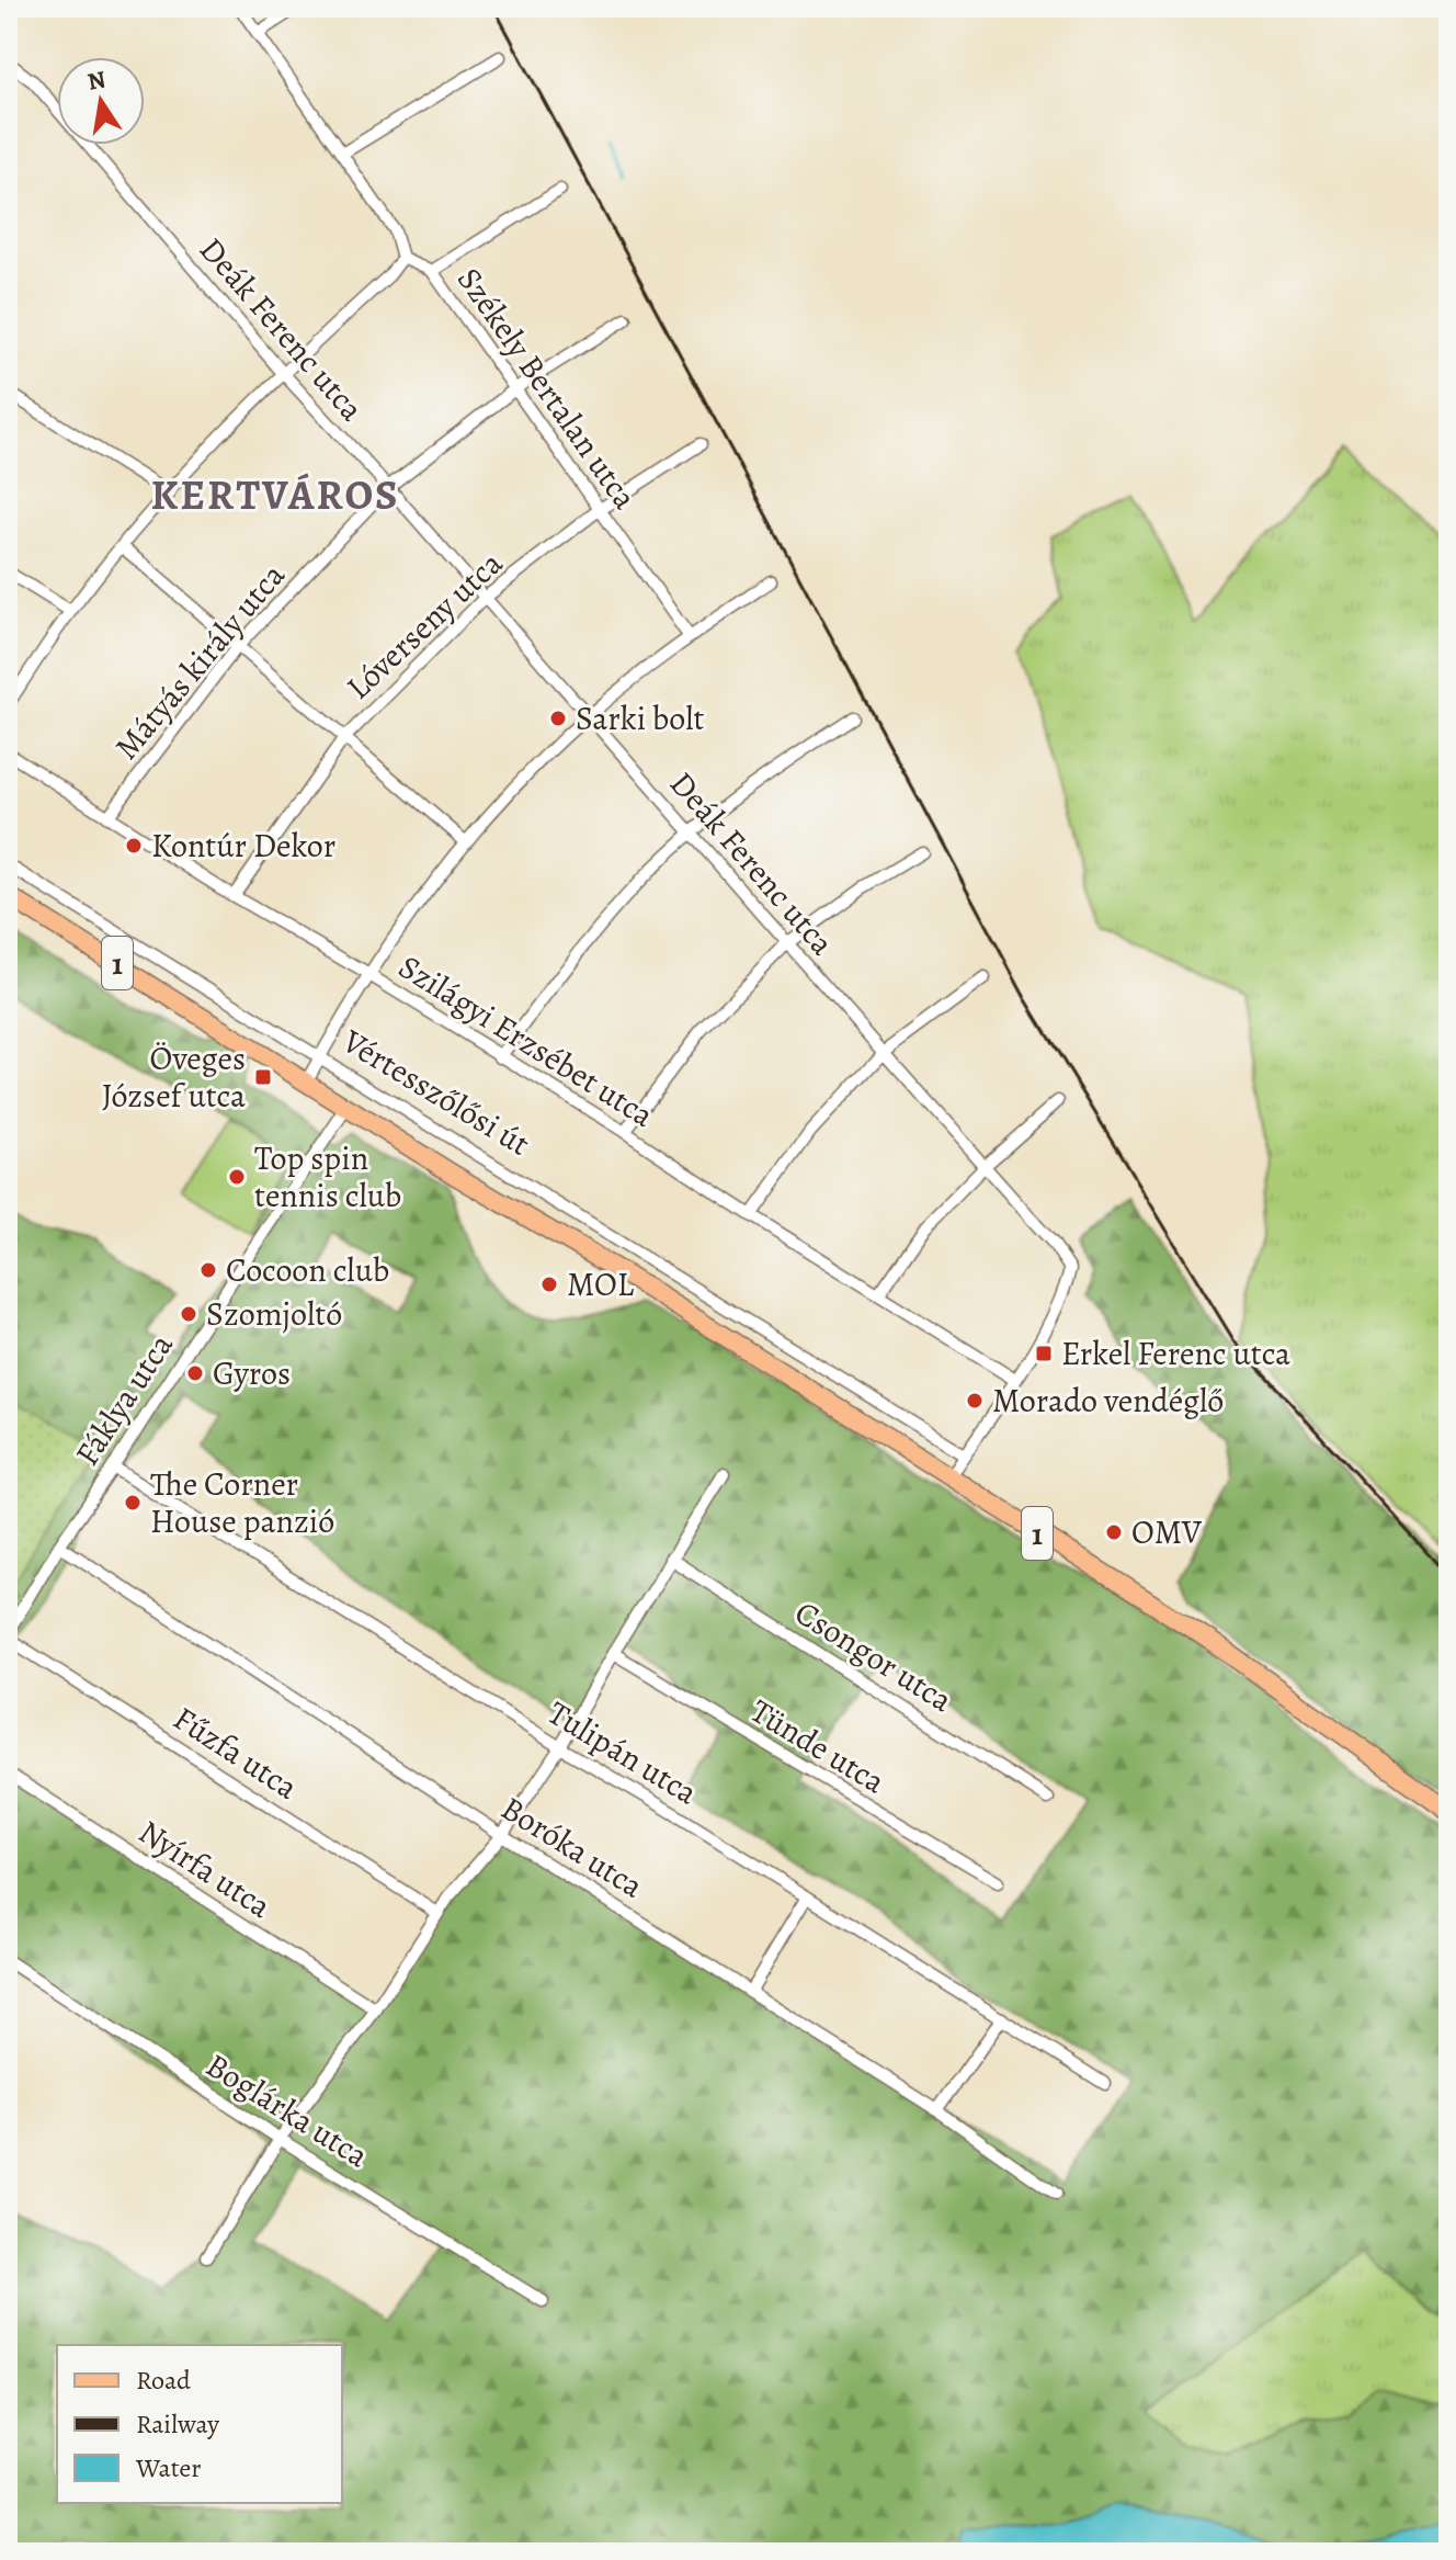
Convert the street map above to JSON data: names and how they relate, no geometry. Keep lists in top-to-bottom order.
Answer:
{
  "streets": {
    "main road": ["1", "Vértesszőlősi út"],
    "street": [
      "Deák Ferenc utca",
      "Székely Bertalan utca",
      "Lóverseny utca",
      "Mátyás király utca",
      "Szilágyi Erzsébet utca",
      "Fáklya utca",
      "Csongor utca",
      "Tünde utca",
      "Fűzfa utca",
      "Tulipán utca",
      "Boróka utca",
      "Nyírfa utca",
      "Boglárka utca"
    ]
  },
  "crossings": [
    ["Deák Ferenc utca", "Lóverseny utca"],
    ["Deák Ferenc utca", "Mátyás király utca"],
    ["Deák Ferenc utca", "Szilágyi Erzsébet utca"],
    ["Székely Bertalan utca", "Lóverseny utca"],
    ["Székely Bertalan utca", "Mátyás király utca"],
    ["Lóverseny utca", "Szilágyi Erzsébet utca"],
    ["Mátyás király utca", "Szilágyi Erzsébet utca"],
    ["Vértesszőlősi út", "Fáklya utca"],
    ["Fáklya utca", "Fűzfa utca"],
    ["Fáklya utca", "Tulipán utca"],
    ["Fáklya utca", "Boróka utca"]
  ],
  "districts": ["KERTVÁROS"],
  "places": {
    "other": [
      "Sarki bolt",
      "Kontúr Dekor",
      "Top spin tennis club",
      "Cocoon club",
      "MOL",
      "Szomjoltó",
      "Gyros",
      "Morado vendéglő",
      "The Corner House panzió",
      "OMV"
    ],
    "transit": ["Öveges József utca", "Erkel Ferenc utca"]
  },
  "legend": ["Road", "Railway", "Water"],
  "north": "top"
}
